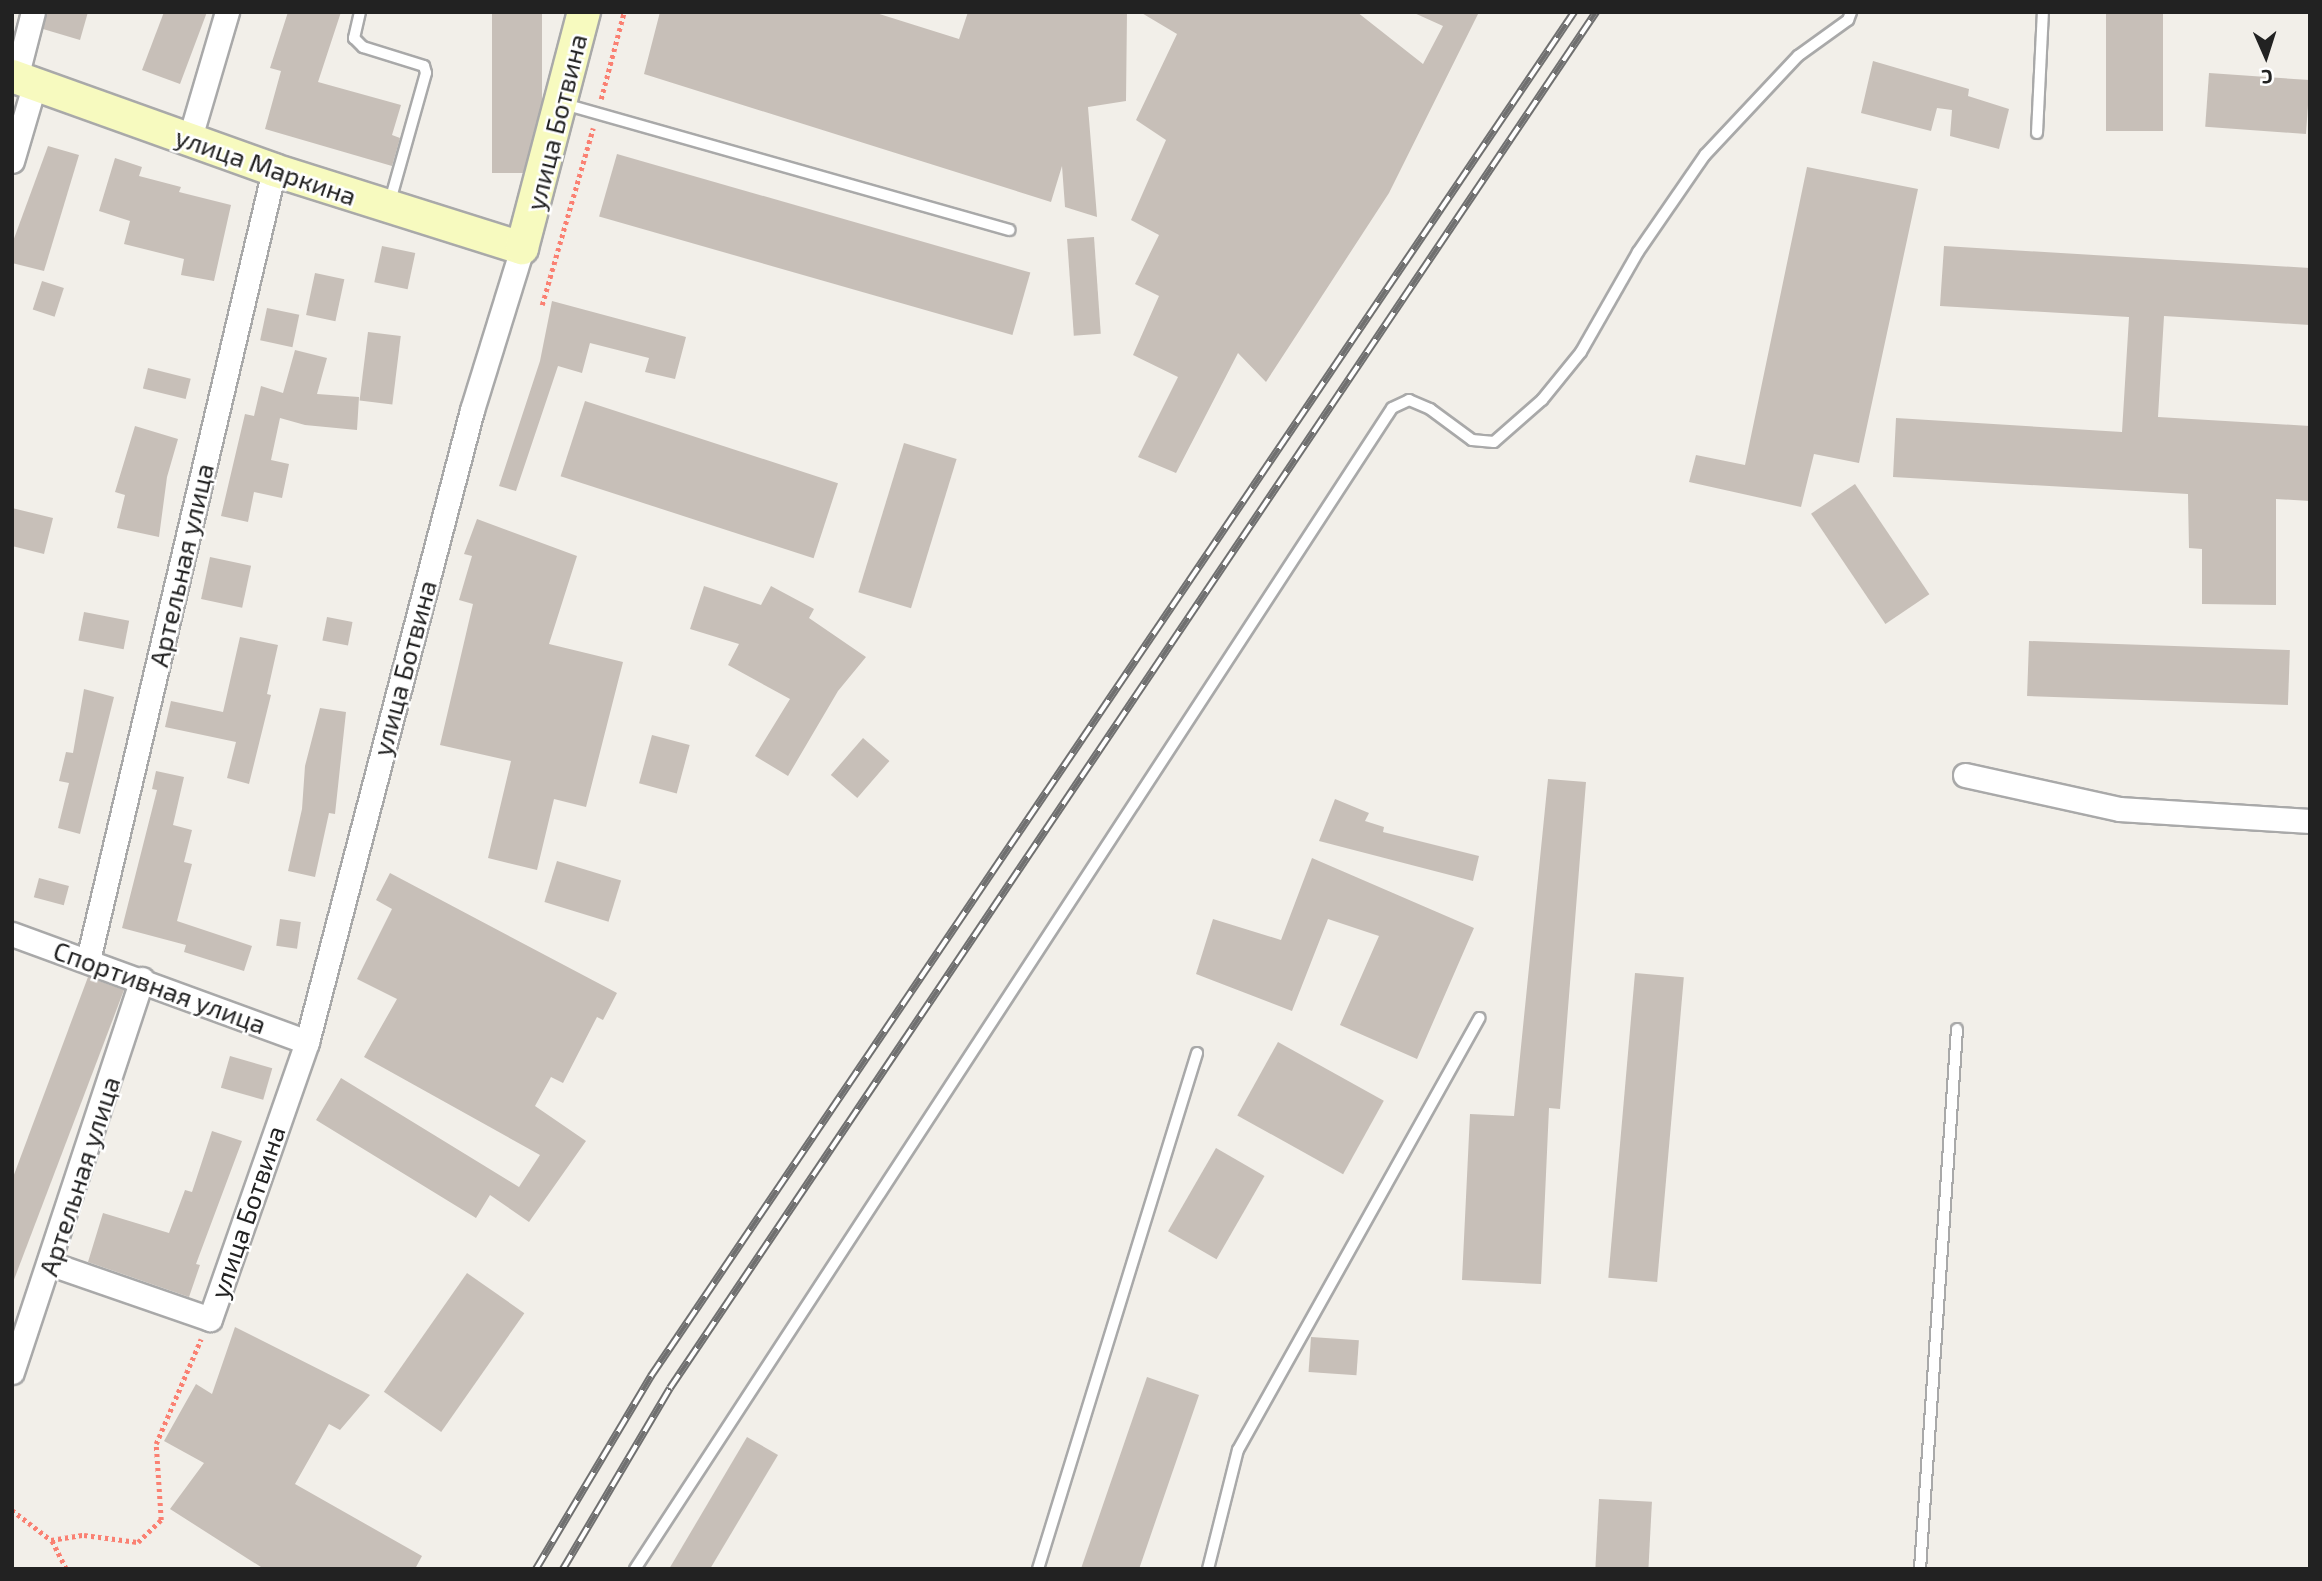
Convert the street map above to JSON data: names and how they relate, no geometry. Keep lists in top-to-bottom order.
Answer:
{
  "streets": {
    "street": [
      "улица Ботвина",
      "улица Маркина",
      "Артельная улица",
      "Спортивная улица"
    ]
  },
  "crossings": [
    ["улица Ботвина", "улица Маркина"],
    ["улица Ботвина", "Спортивная улица"],
    ["улица Маркина", "Артельная улица"],
    ["Артельная улица", "Спортивная улица"]
  ],
  "north": "bottom"
}
